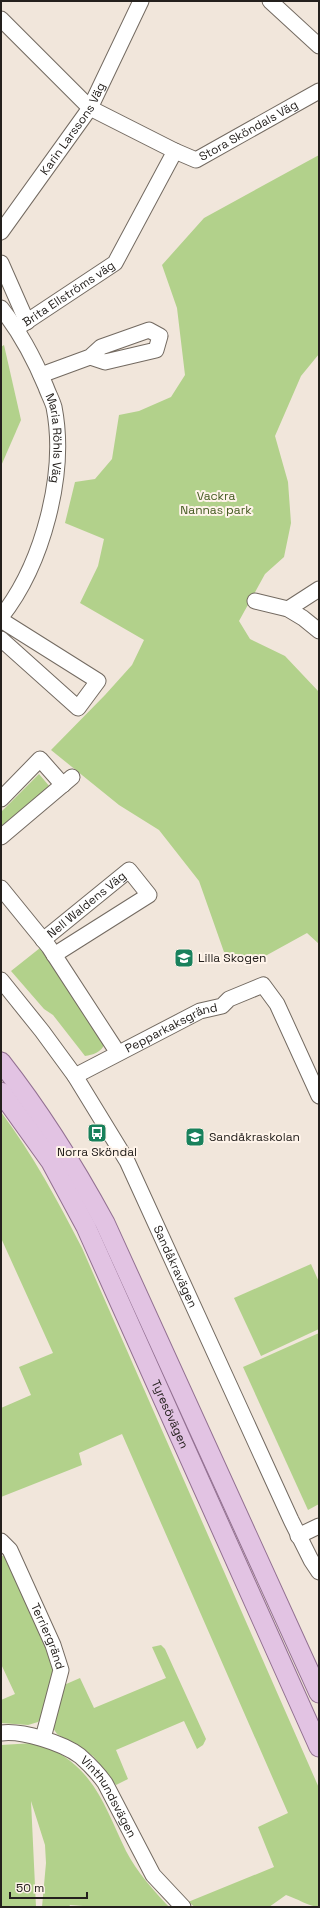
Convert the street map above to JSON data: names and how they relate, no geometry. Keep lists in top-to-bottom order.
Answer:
{
  "streets": {
    "main road": ["Tyresövägen"],
    "street": [
      "Karin Larssons Väg",
      "Stora Sköndals Väg",
      "Brita Ellströms väg",
      "Maria Röhls Väg",
      "Nell Waldens Väg",
      "Pepparkaksgränd",
      "Sandåkravägen",
      "Terriergränd",
      "Vinthundsvägen"
    ]
  },
  "crossings": [
    ["Karin Larssons Väg", "Stora Sköndals Väg"],
    ["Stora Sköndals Väg", "Brita Ellströms väg"],
    ["Brita Ellströms väg", "Maria Röhls Väg"],
    ["Pepparkaksgränd", "Sandåkravägen"],
    ["Terriergränd", "Vinthundsvägen"]
  ],
  "parks": ["Vackra Nannas park"],
  "places": {
    "school or university": ["Lilla Skogen", "Sandåkraskolan"],
    "bus stop": ["Norra Sköndal"]
  },
  "scale_bar": "50 m"
}
